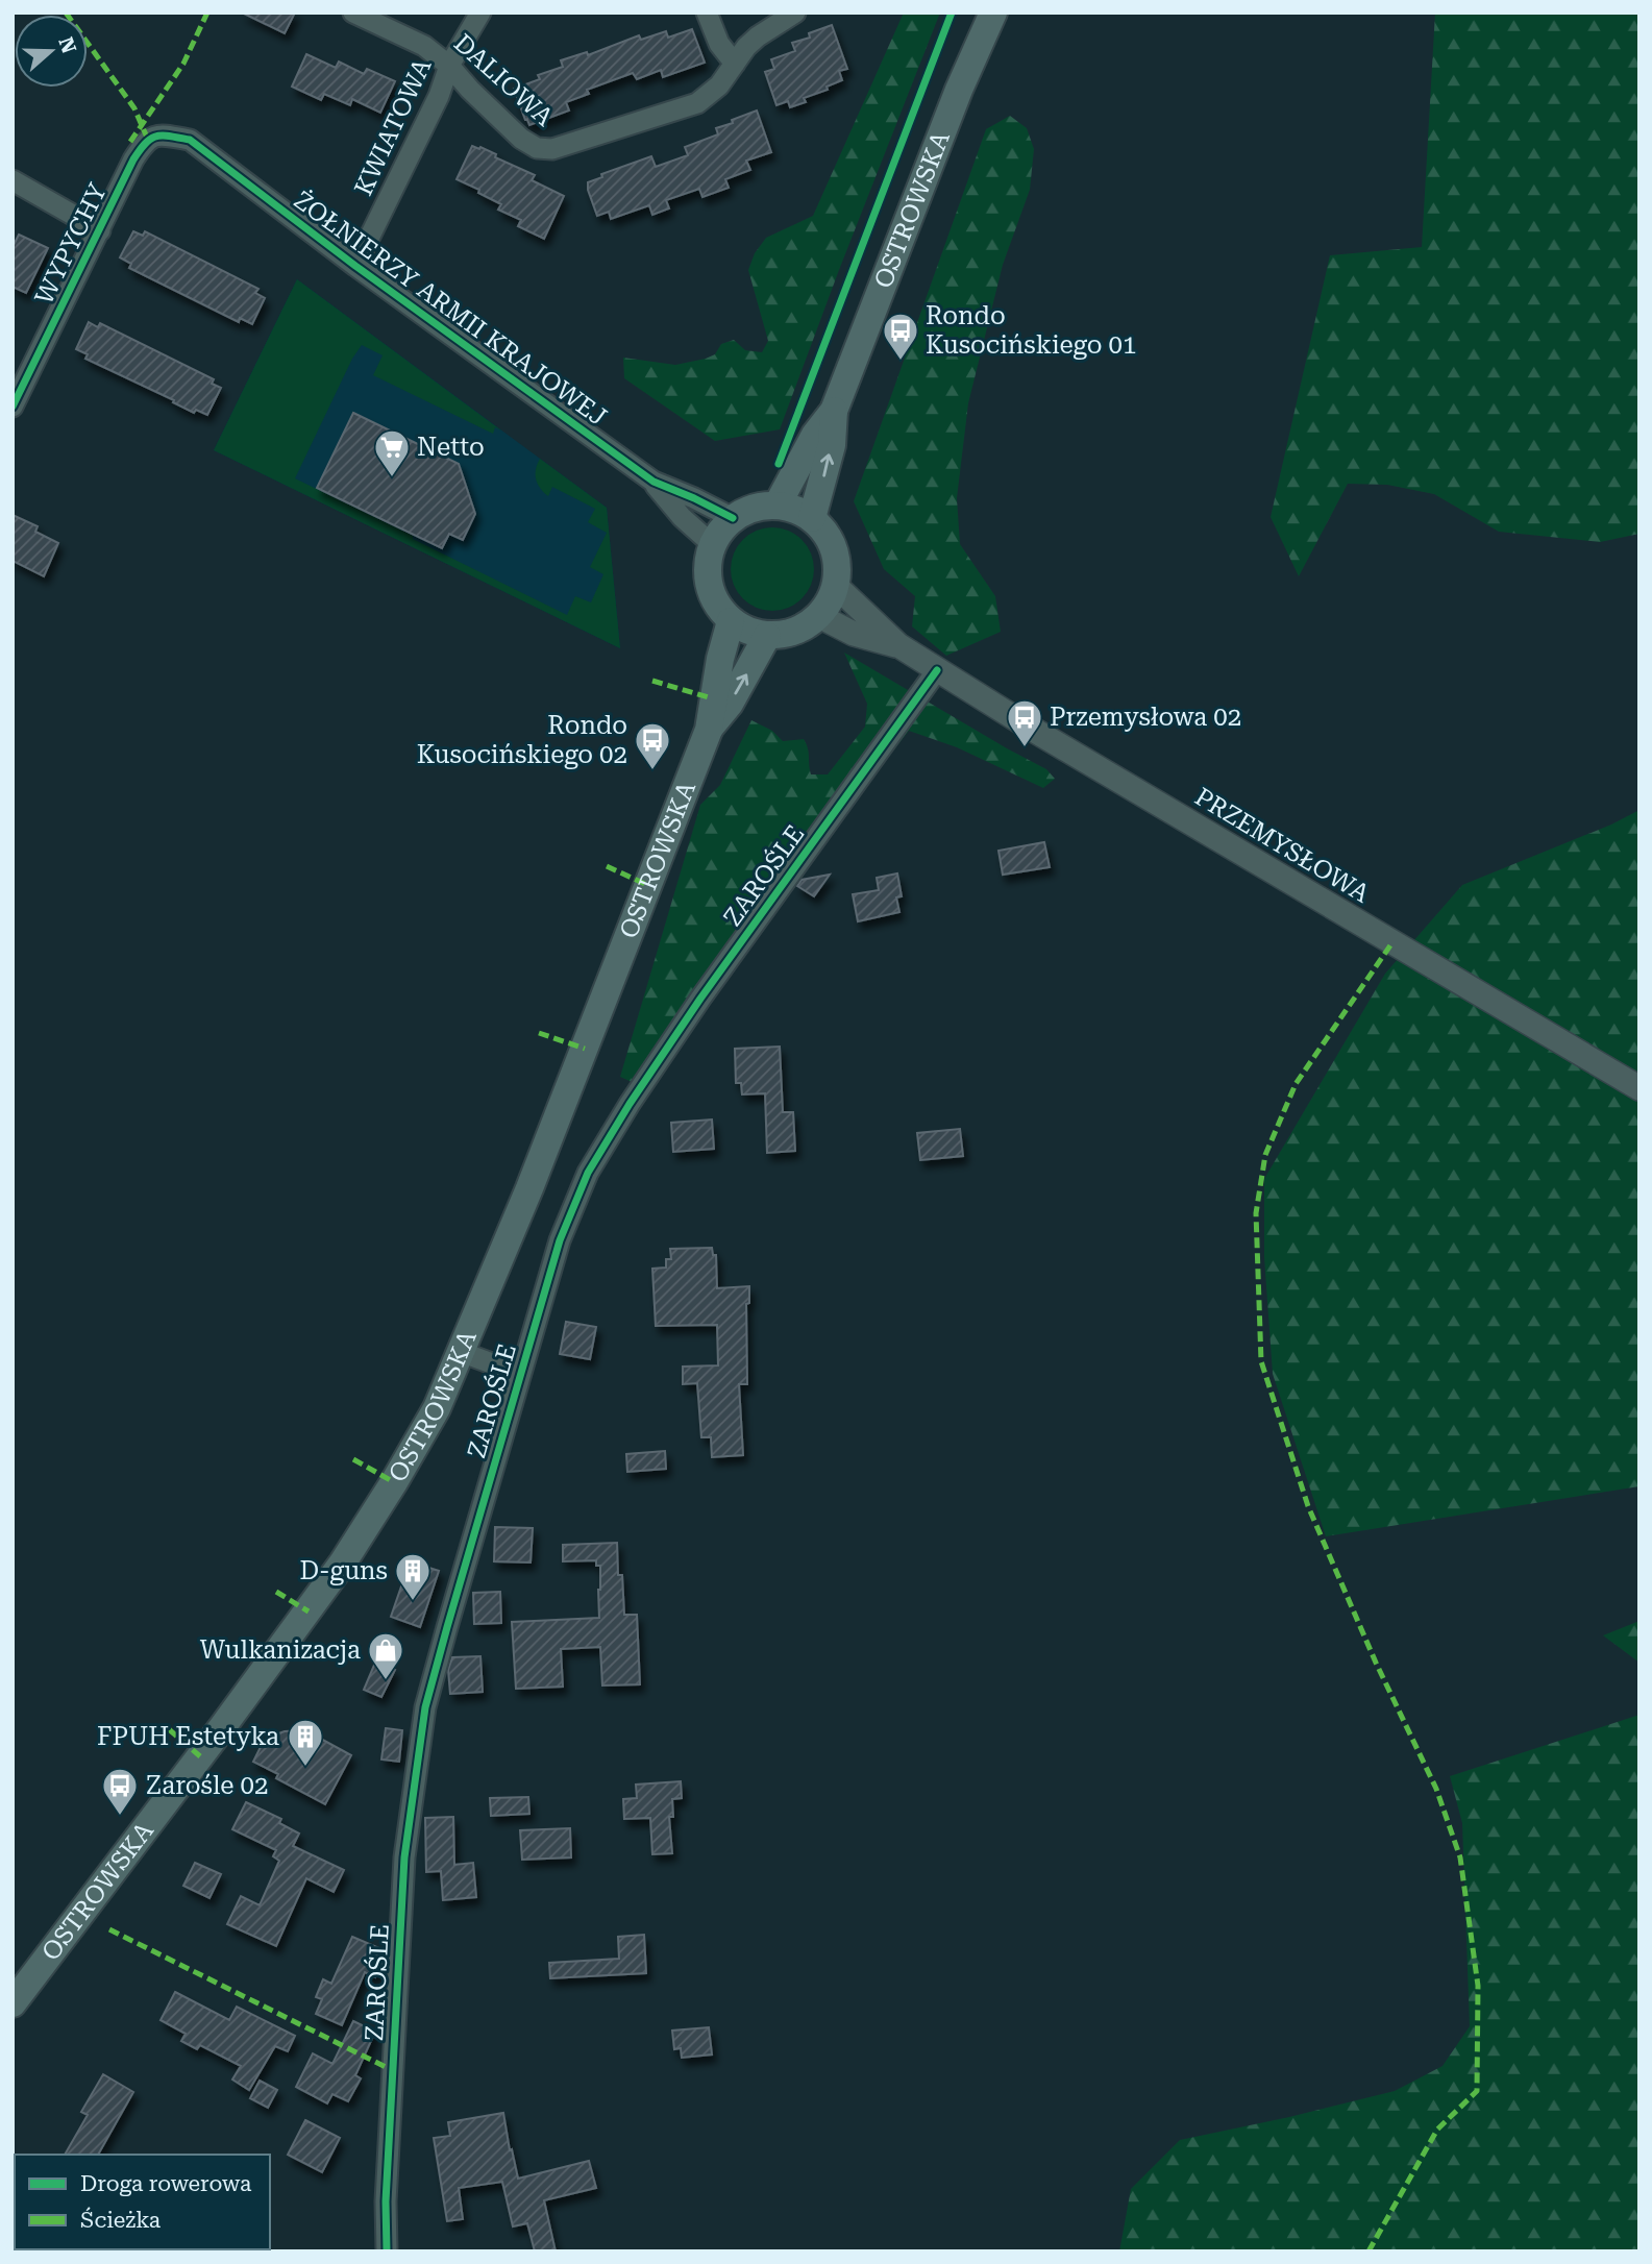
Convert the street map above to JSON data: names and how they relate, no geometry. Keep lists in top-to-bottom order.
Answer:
{
  "streets": {
    "main road": ["OSTROWSKA"],
    "street": [
      "DALIOWA",
      "KWIATOWA",
      "WYPYCHY",
      "ŻOŁNIERZY ARMII KRAJOWEJ",
      "PRZEMYSŁOWA",
      "ZAROŚLE"
    ]
  },
  "crossings": [
    ["DALIOWA", "KWIATOWA"],
    ["KWIATOWA", "ŻOŁNIERZY ARMII KRAJOWEJ"],
    ["OSTROWSKA", "ŻOŁNIERZY ARMII KRAJOWEJ"],
    ["OSTROWSKA", "PRZEMYSŁOWA"],
    ["OSTROWSKA", "ZAROŚLE"],
    ["WYPYCHY", "ŻOŁNIERZY ARMII KRAJOWEJ"],
    ["ŻOŁNIERZY ARMII KRAJOWEJ", "PRZEMYSŁOWA"],
    ["PRZEMYSŁOWA", "ZAROŚLE"]
  ],
  "places": {
    "bus stop": [
      "Rondo Kusocińskiego 01",
      "Przemysłowa 02",
      "Rondo Kusocińskiego 02",
      "Zarośle 02"
    ],
    "supermarket": ["Netto"],
    "building": ["D-guns", "FPUH Estetyka"],
    "shop": ["Wulkanizacja"]
  },
  "legend": ["Droga rowerowa", "Ścieżka"],
  "north": "right"
}
